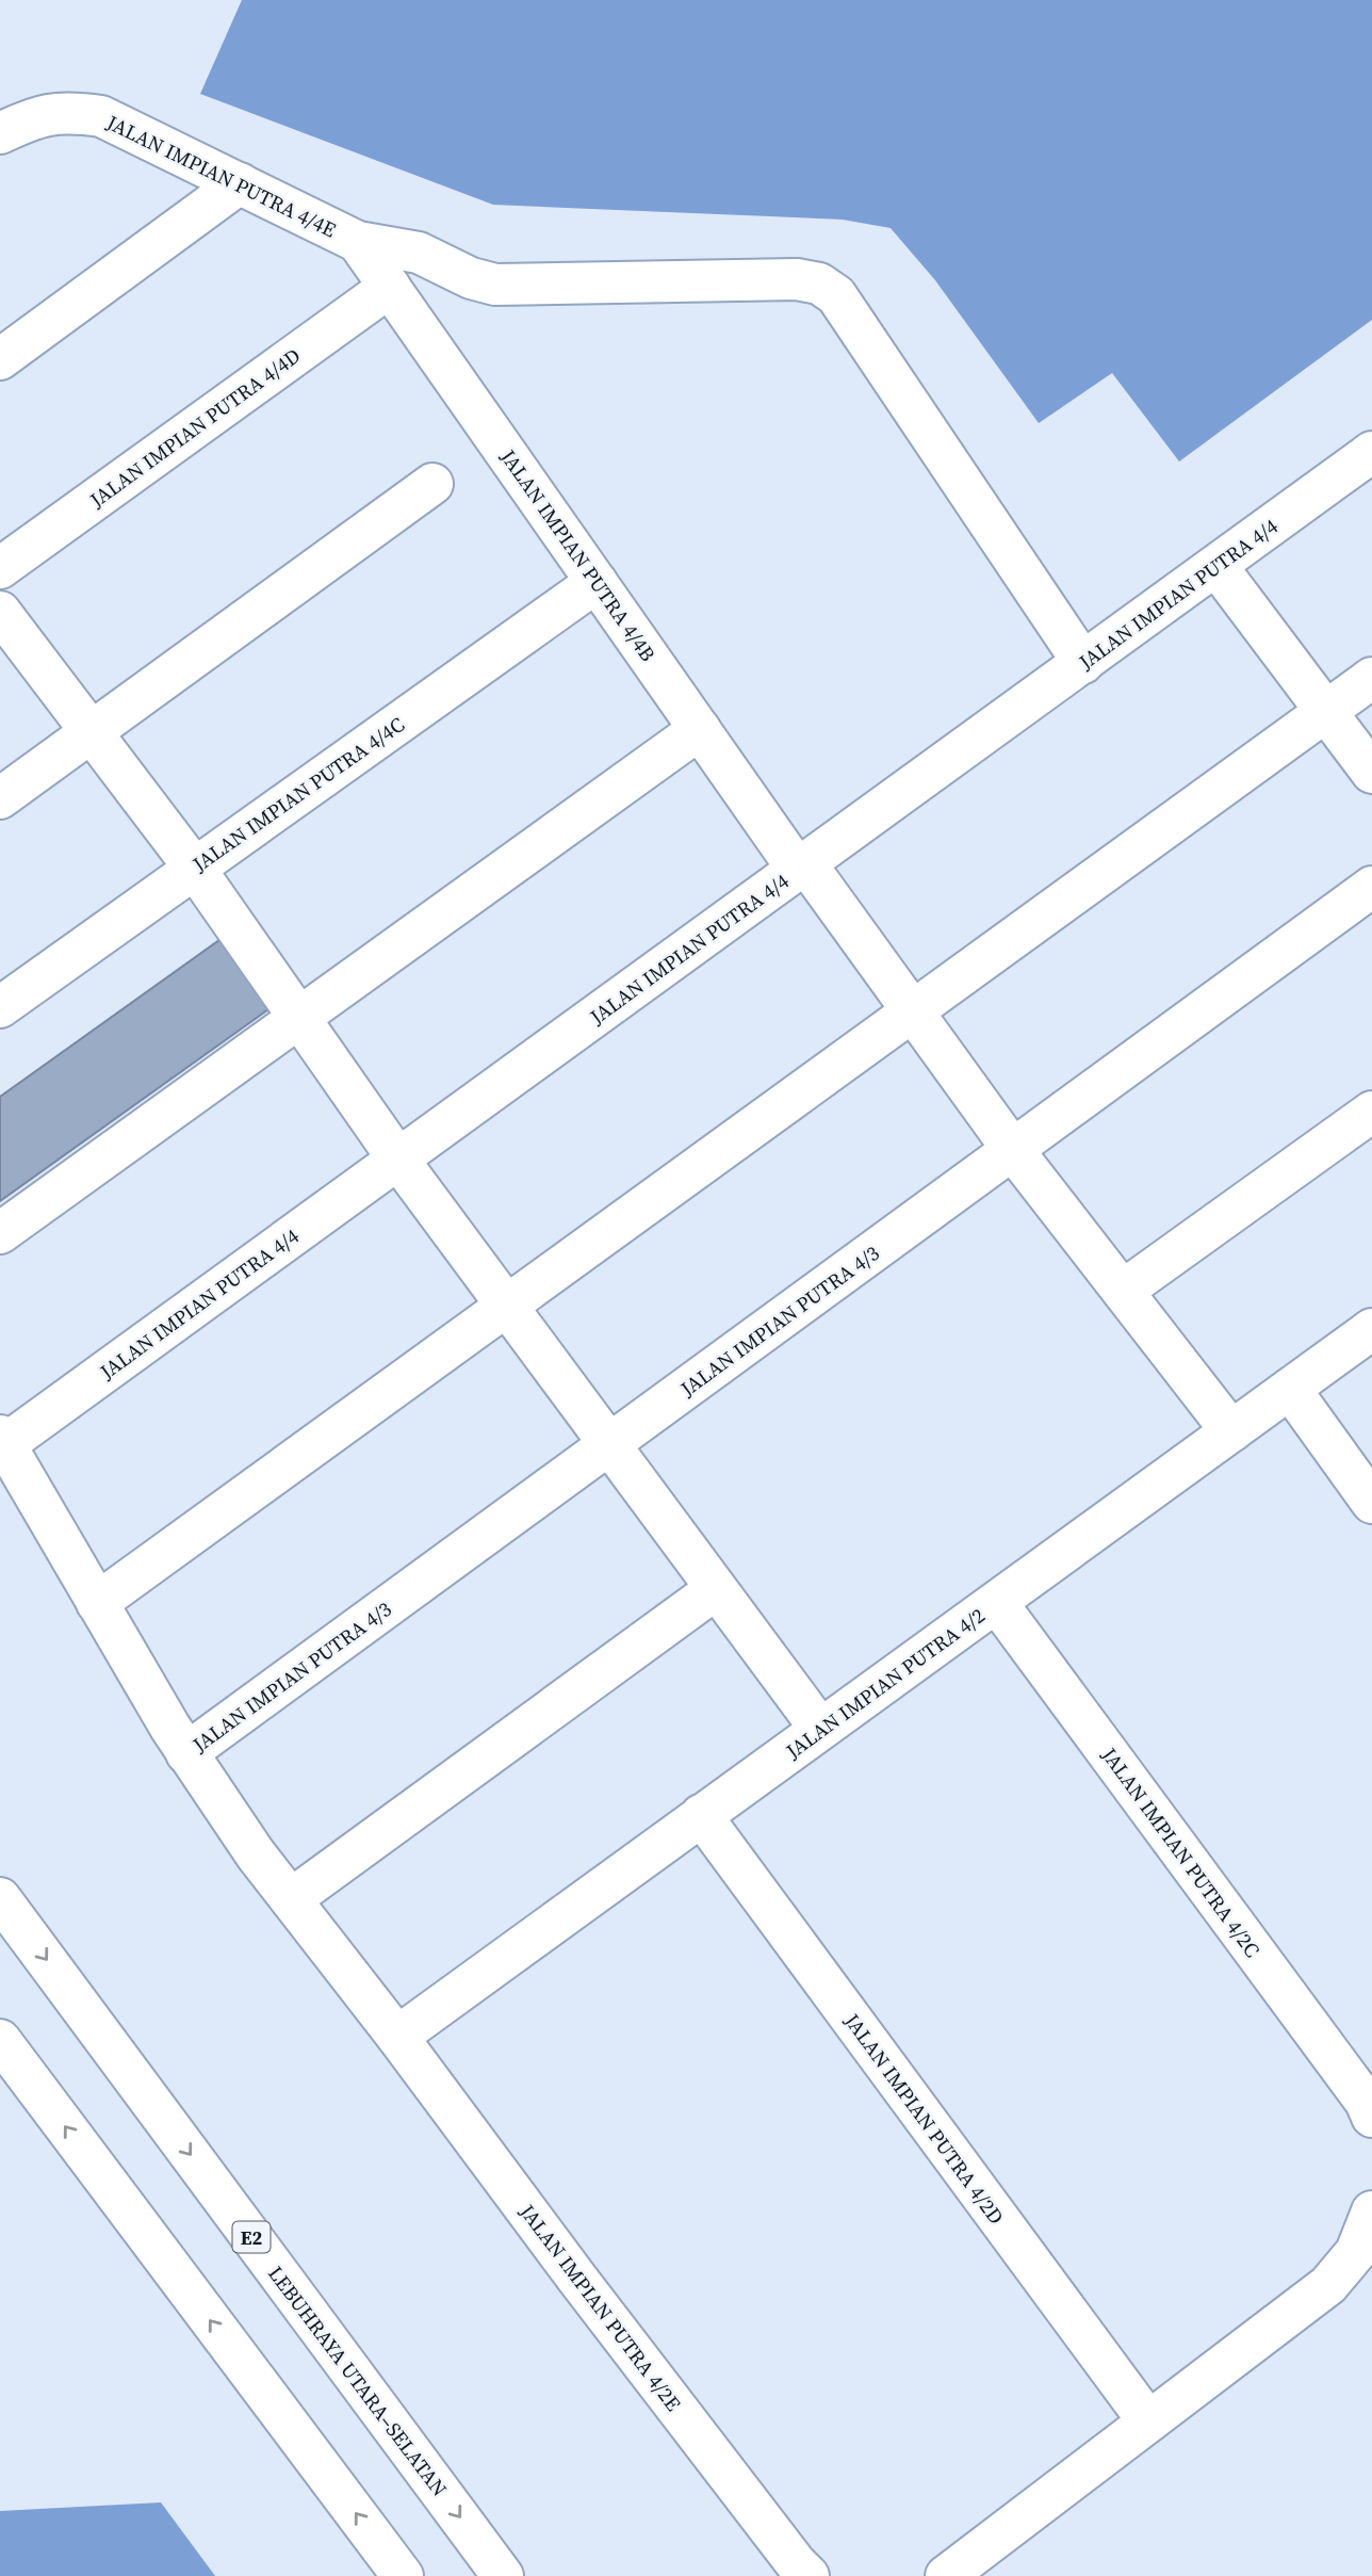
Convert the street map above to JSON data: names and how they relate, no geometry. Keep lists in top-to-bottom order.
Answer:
{
  "streets": {
    "main road": [
      "JALAN IMPIAN PUTRA 4/4E",
      "JALAN IMPIAN PUTRA 4/4D",
      "JALAN IMPIAN PUTRA 4/4B",
      "JALAN IMPIAN PUTRA 4/4",
      "JALAN IMPIAN PUTRA 4/4C",
      "JALAN IMPIAN PUTRA 4/3",
      "JALAN IMPIAN PUTRA 4/2",
      "JALAN IMPIAN PUTRA 4/2C",
      "JALAN IMPIAN PUTRA 4/2D",
      "E2",
      "JALAN IMPIAN PUTRA 4/2E",
      "LEBUHRAYA UTARA–SELATAN"
    ]
  },
  "crossings": [
    ["JALAN IMPIAN PUTRA 4/4E", "JALAN IMPIAN PUTRA 4/4B"],
    ["JALAN IMPIAN PUTRA 4/4D", "JALAN IMPIAN PUTRA 4/4B"],
    ["JALAN IMPIAN PUTRA 4/4B", "JALAN IMPIAN PUTRA 4/4"],
    ["JALAN IMPIAN PUTRA 4/4B", "JALAN IMPIAN PUTRA 4/4C"],
    ["JALAN IMPIAN PUTRA 4/4B", "JALAN IMPIAN PUTRA 4/3"],
    ["JALAN IMPIAN PUTRA 4/4B", "JALAN IMPIAN PUTRA 4/2"],
    ["JALAN IMPIAN PUTRA 4/4", "JALAN IMPIAN PUTRA 4/2E"],
    ["JALAN IMPIAN PUTRA 4/3", "JALAN IMPIAN PUTRA 4/2E"],
    ["JALAN IMPIAN PUTRA 4/2", "JALAN IMPIAN PUTRA 4/2C"],
    ["JALAN IMPIAN PUTRA 4/2", "JALAN IMPIAN PUTRA 4/2D"],
    ["JALAN IMPIAN PUTRA 4/2", "JALAN IMPIAN PUTRA 4/2E"]
  ]
}
